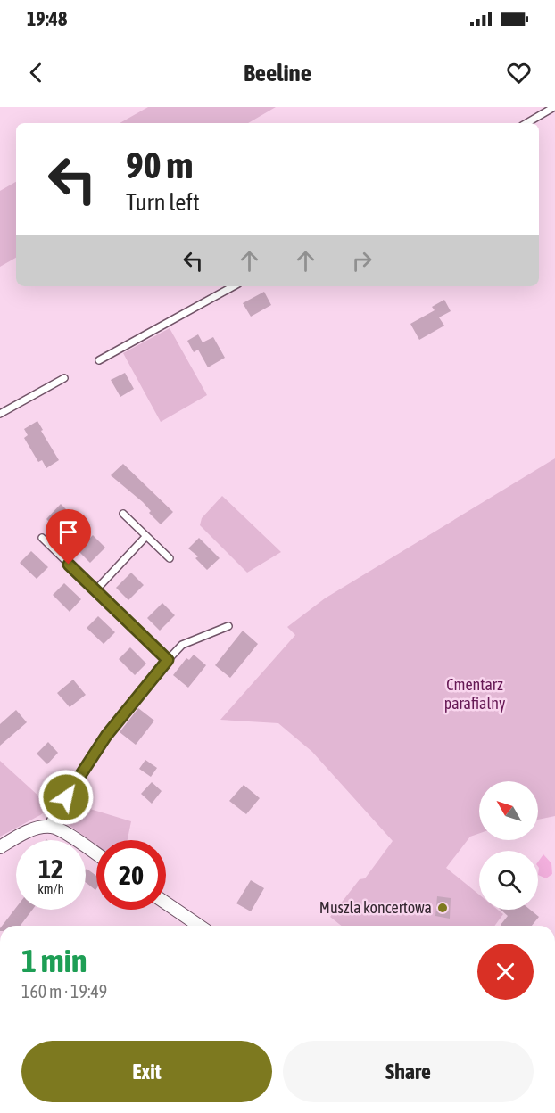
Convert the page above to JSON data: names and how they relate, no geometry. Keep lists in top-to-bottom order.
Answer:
{
  "parks": ["Cmentarz parafialny"],
  "places": ["Muszla koncertowa"],
  "north": "top left",
  "page": {
    "status": "19:48",
    "header": "Beeline",
    "turn": ["90 m", "Turn left"],
    "speed": "12 km/h",
    "limit": "20",
    "heading": ["1 min", "160 m · 19:49"],
    "buttons": ["Exit", "Share"]
  }
}
